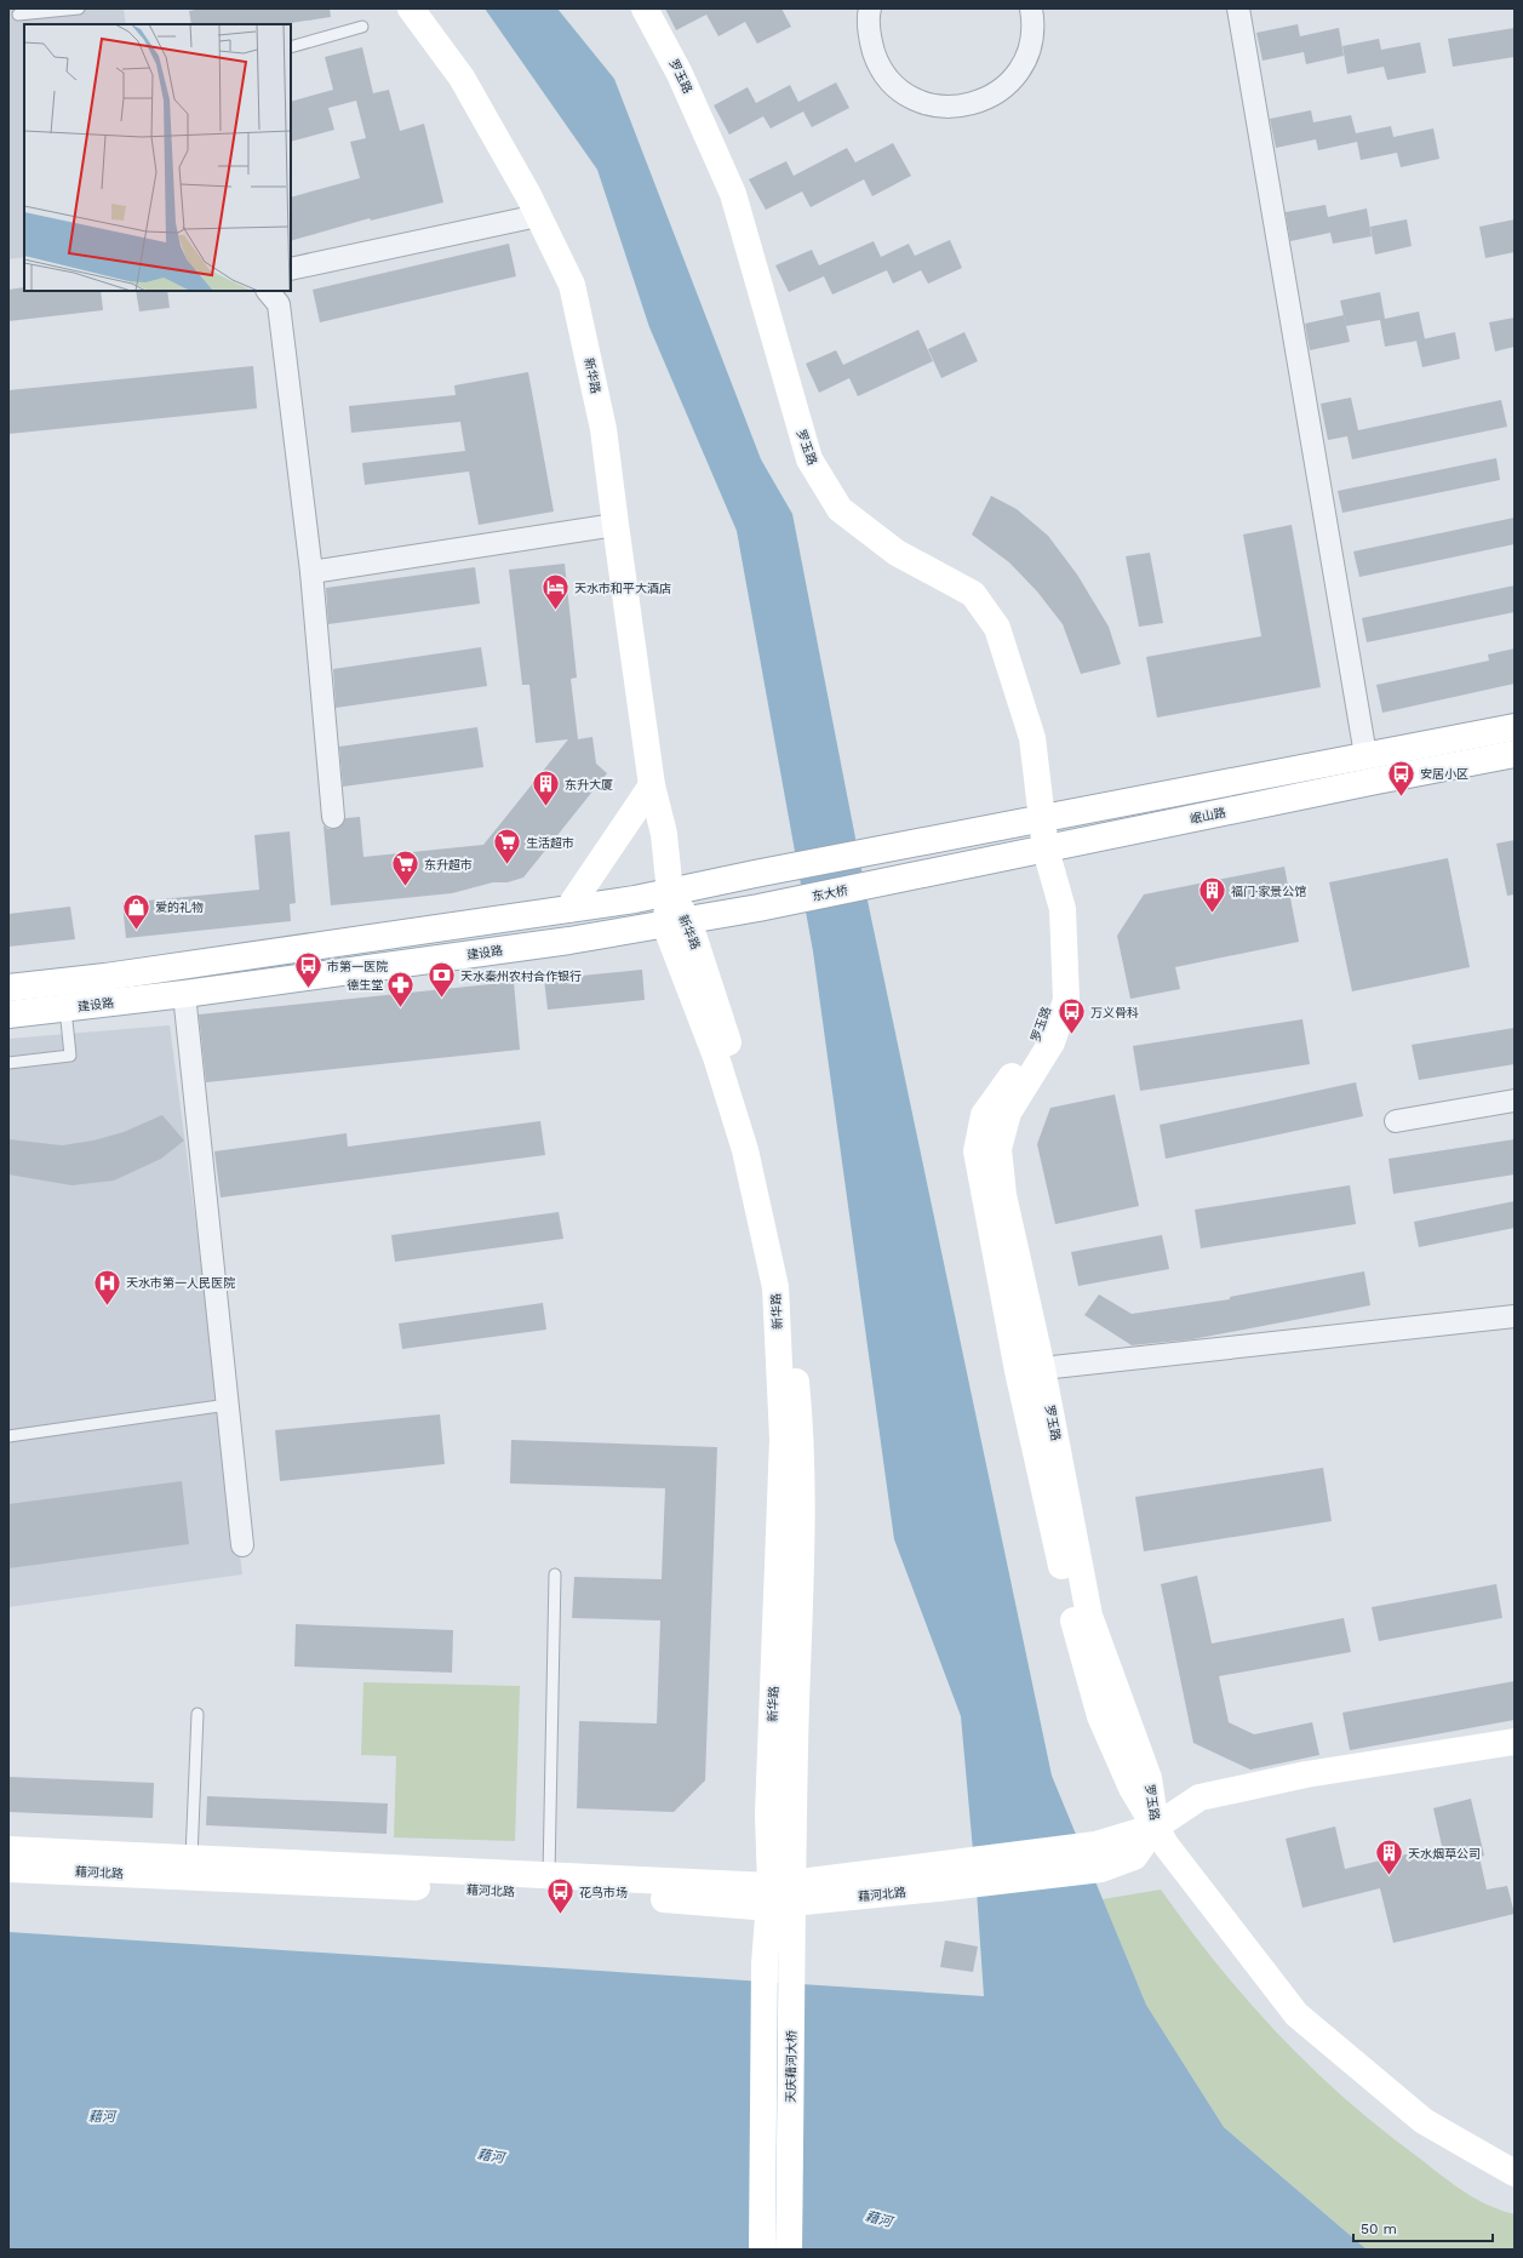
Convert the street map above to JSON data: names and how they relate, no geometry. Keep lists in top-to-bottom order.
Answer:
{
  "streets": {
    "main road": [
      "罗玉路",
      "新华路",
      "岷山路",
      "东大桥",
      "建设路",
      "藉河北路",
      "天庆藉河大桥"
    ]
  },
  "crossings": [
    ["罗玉路", "岷山路"],
    ["罗玉路", "藉河北路"],
    ["新华路", "建设路"],
    ["新华路", "藉河北路"],
    ["新华路", "天庆藉河大桥"],
    ["岷山路", "东大桥"],
    ["东大桥", "建设路"],
    ["藉河北路", "天庆藉河大桥"]
  ],
  "water": ["藉河"],
  "places": {
    "hotel": ["天水市和平大酒店"],
    "bus stop": [
      "安居小区",
      "市第一医院",
      "万义骨科",
      "花鸟市场"
    ],
    "building": ["东升大厦", "福门·家景公馆", "天水烟草公司"],
    "supermarket": ["生活超市", "东升超市"],
    "shop": ["爱的礼物"],
    "bank": ["天水秦州农村合作银行"],
    "pharmacy": ["德生堂"],
    "hospital": ["天水市第一人民医院"]
  },
  "scale_bar": "50 m"
}
